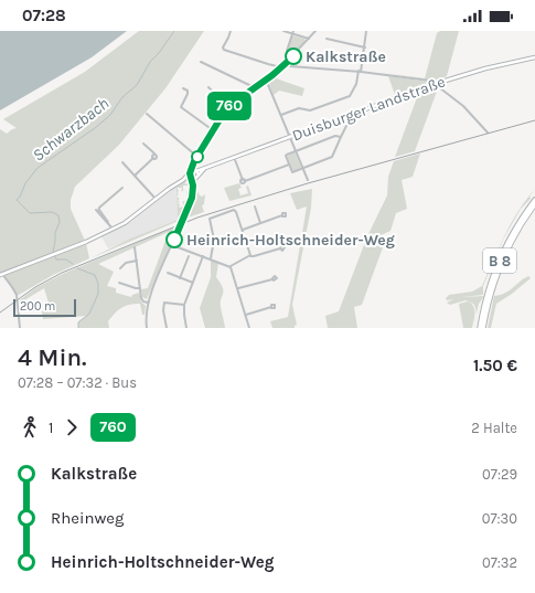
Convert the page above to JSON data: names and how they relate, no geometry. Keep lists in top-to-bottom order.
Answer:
{
  "streets": {
    "highway": ["B 8"],
    "main road": ["Duisburger Landstraße"]
  },
  "water": ["Schwarzbach"],
  "places": ["Kalkstraße", "Heinrich-Holtschneider-Weg"],
  "lines": ["bus line 760"],
  "scale_bar": "200 m",
  "page": {
    "status": "07:28",
    "on_map": "760",
    "scale": "200 m",
    "heading": ["4 Min.", "07:28 – 07:32 · Bus", "1.50 €"],
    "legs": ["1", "760", "2 Halte"],
    "list": [
      {
        "name": "Kalkstraße",
        "value": "07:29"
      },
      {
        "name": "Rheinweg",
        "value": "07:30"
      },
      {
        "name": "Heinrich-Holtschneider-Weg",
        "value": "07:32"
      }
    ]
  }
}
